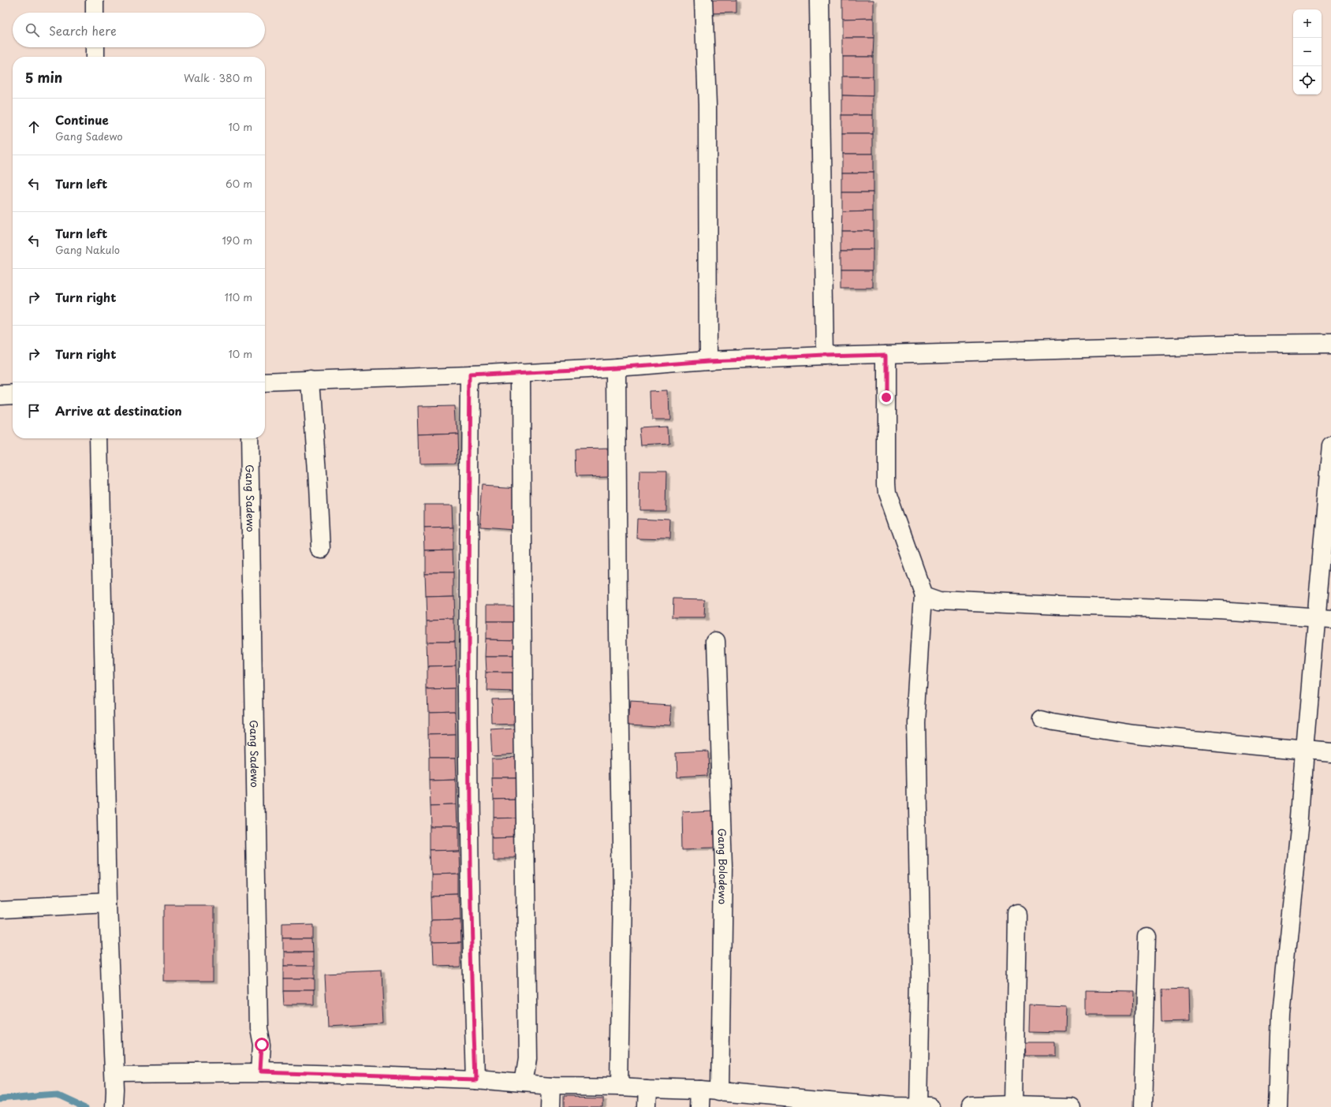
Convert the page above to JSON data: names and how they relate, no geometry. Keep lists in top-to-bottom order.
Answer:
{
  "streets": {
    "street": ["Gang Sadewo", "Gang Bolodewo"]
  },
  "page": {
    "map_buttons": ["+", "−"],
    "search": "Search here",
    "heading": ["5 min", "Walk · 380 m"],
    "list": [
      ["Continue", "Gang Sadewo", "10 m"],
      ["Turn left", "60 m"],
      ["Turn left", "Gang Nakulo", "190 m"],
      ["Turn right", "110 m"],
      ["Turn right", "10 m"],
      "Arrive at destination"
    ]
  }
}
